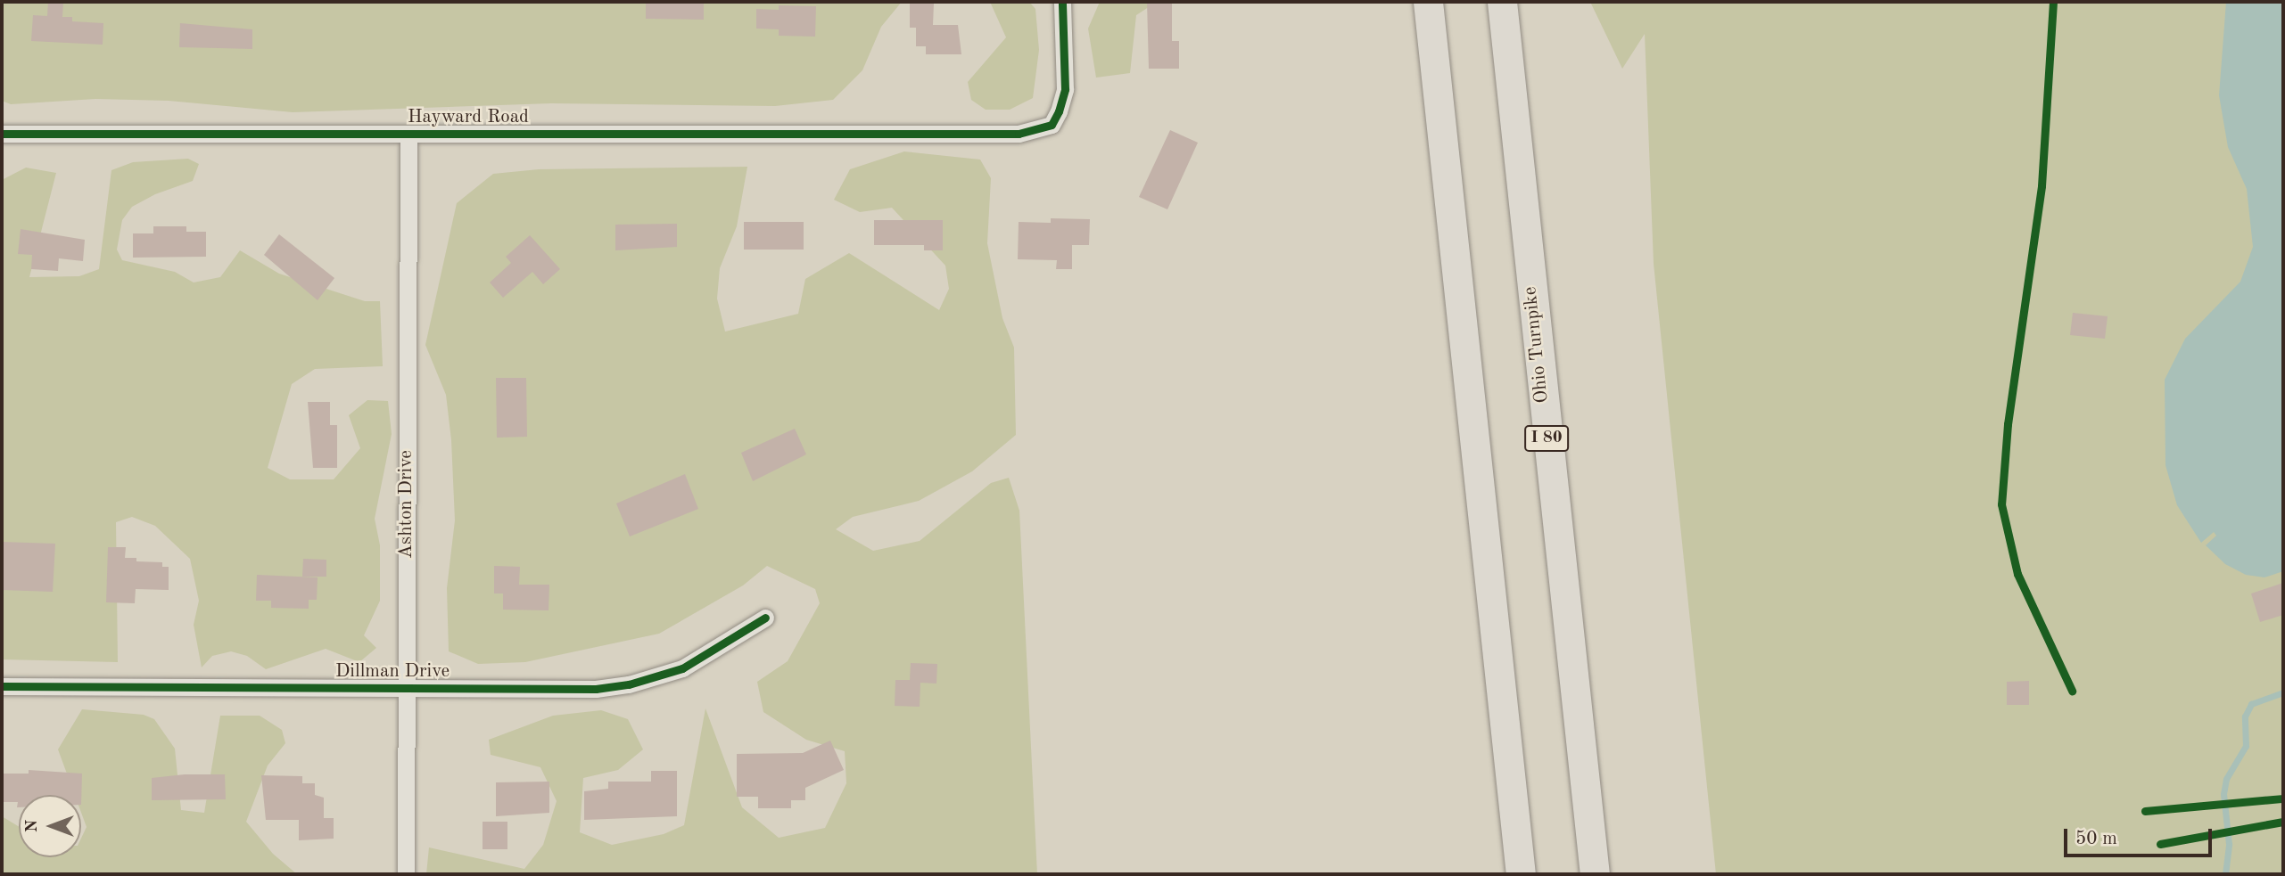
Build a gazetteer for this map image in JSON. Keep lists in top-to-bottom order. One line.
{"streets":{"highway":["Ohio Turnpike","I 80"],"street":["Hayward Road","Ashton Drive","Dillman Drive"]},"crossings":[["Hayward Road","Ashton Drive"],["Ashton Drive","Dillman Drive"]],"scale_bar":"50 m","north":"left"}
